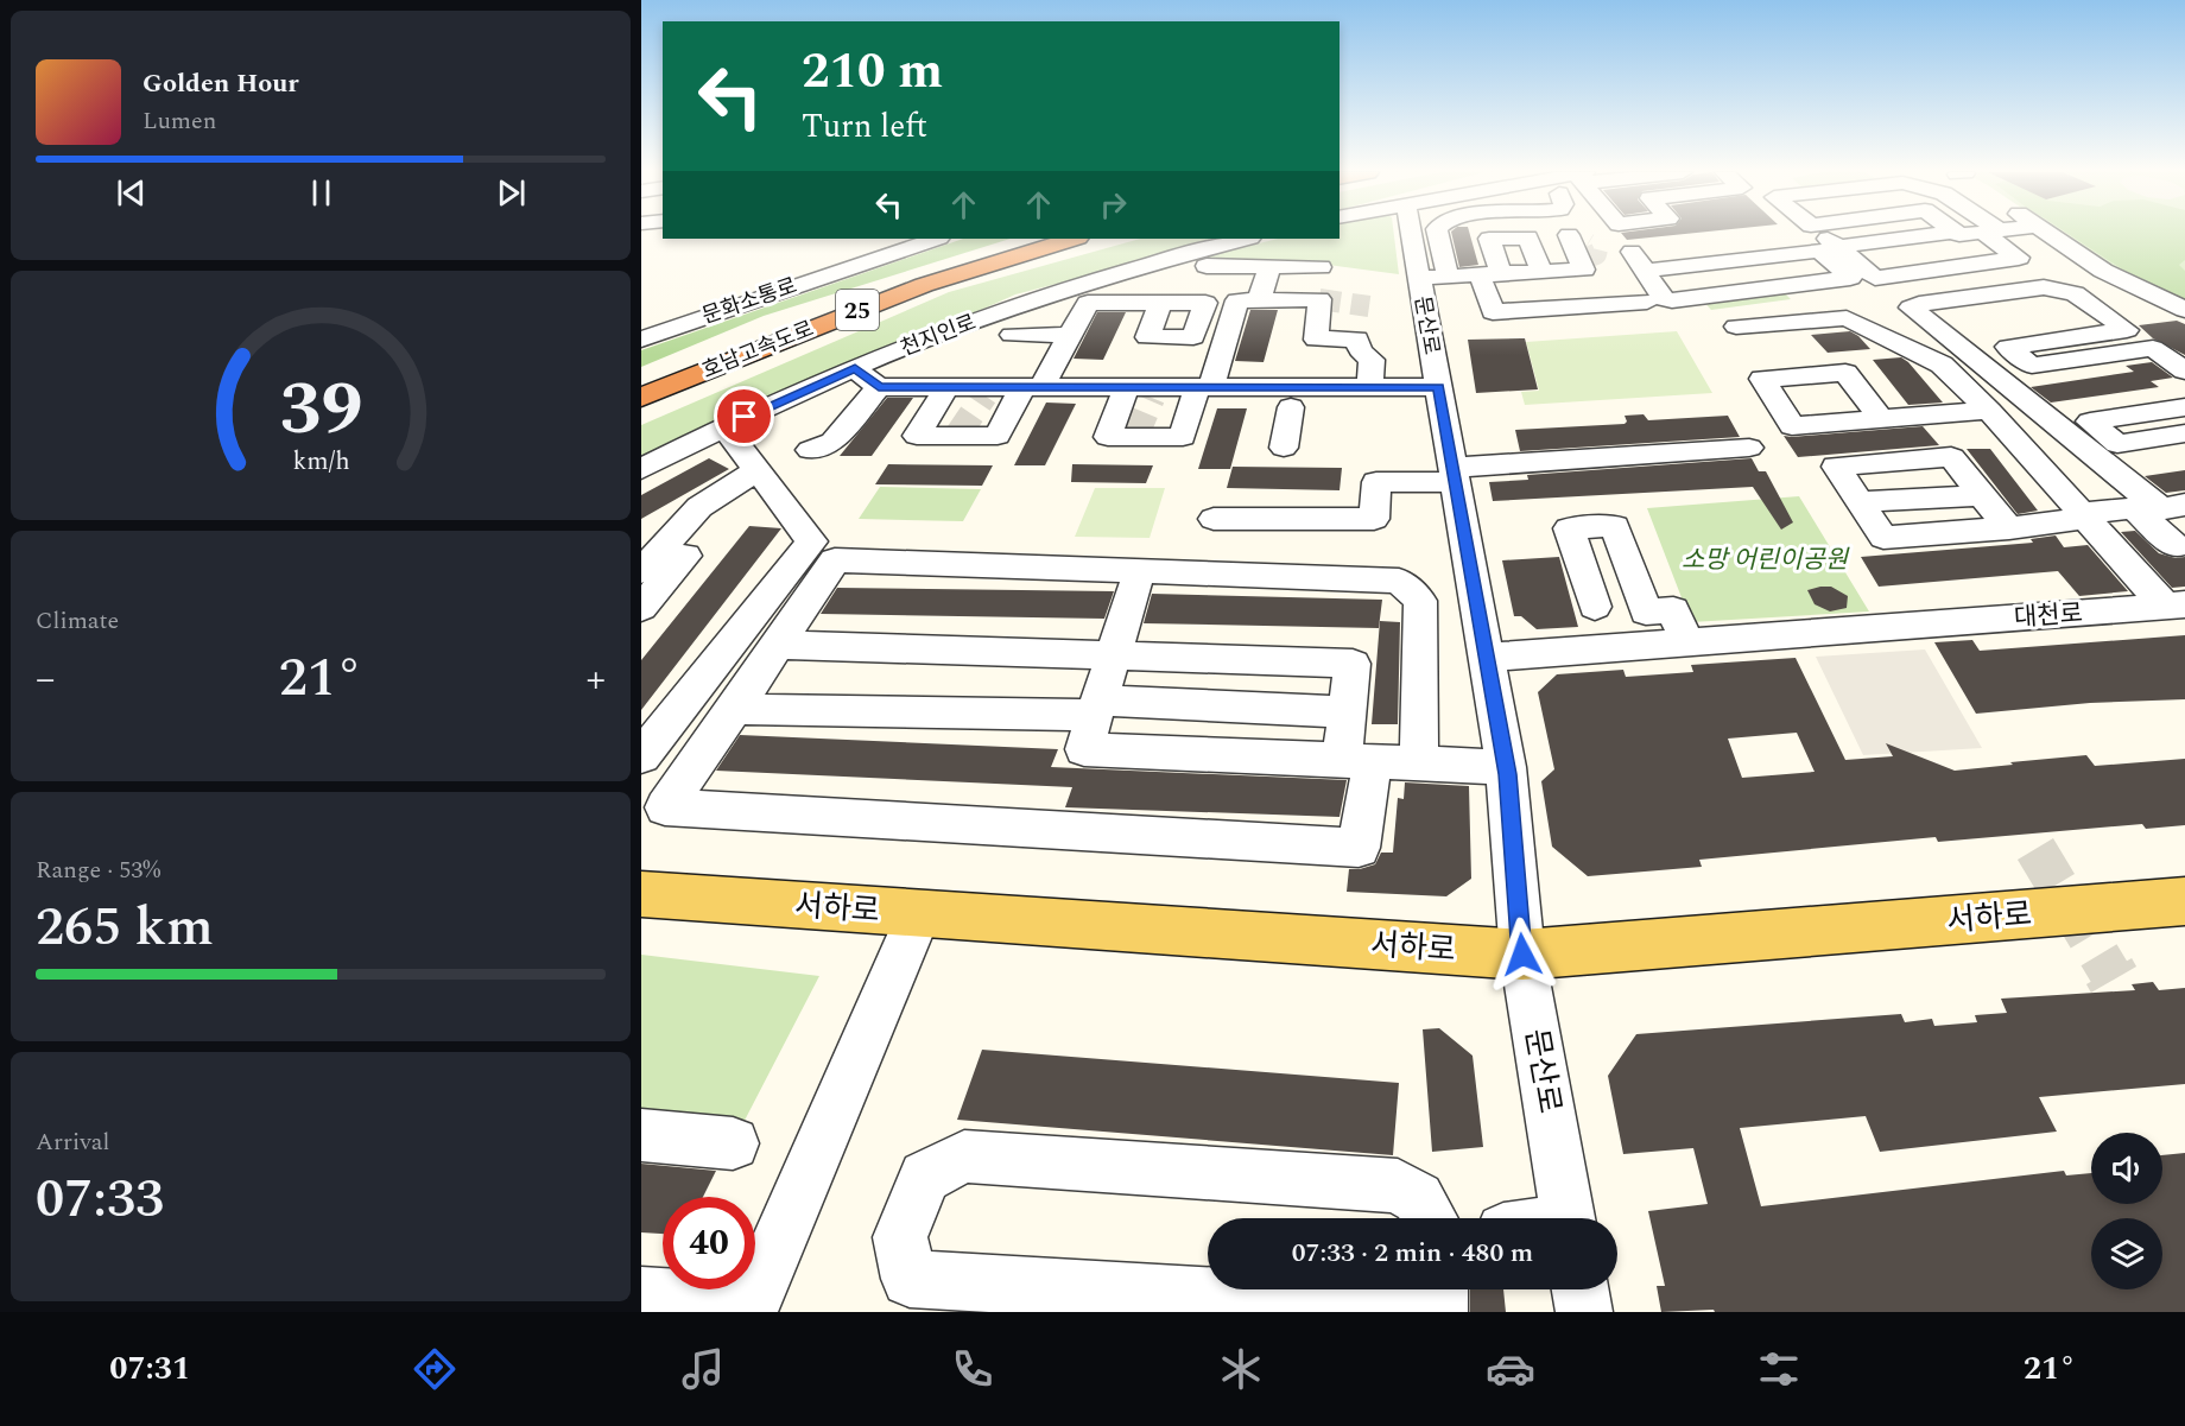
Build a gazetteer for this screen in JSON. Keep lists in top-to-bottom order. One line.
{"streets":{"highway":["25","호남고속도로"],"main road":["서하로"],"street":["문화소통로","문산로","천지인로","대천로"]},"crossings":[["문산로","서하로"]],"parks":["소망 어린이공원"],"page":{"turn":["210 m","Turn left"],"song":["Golden Hour","Lumen"],"tile":["Climate",["Range · 53%","265 km"],["Arrival","07:33"]],"heat":["−","21°","+"],"limit":"40","trip":"07:33 · 2 min · 480 m","tabs":["07:31","21°"],"gauge":["39","km/h"]}}
